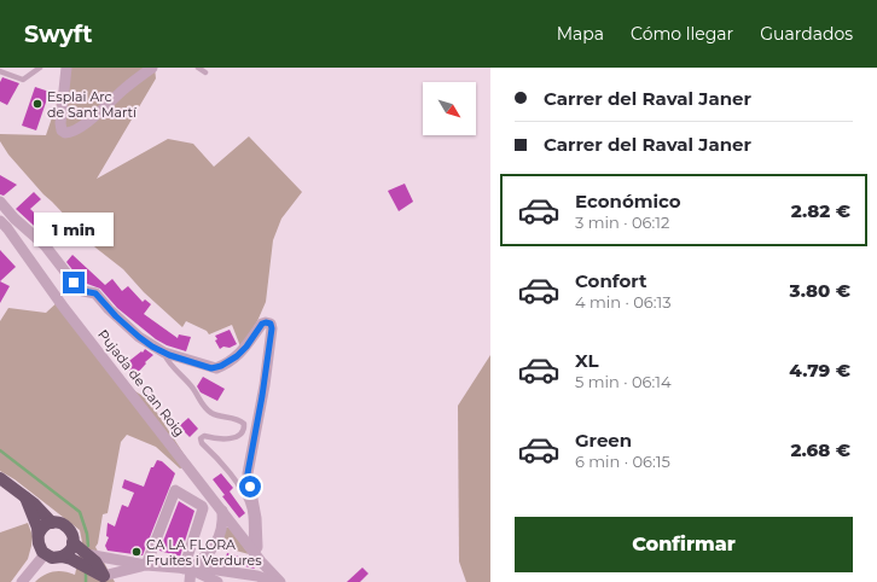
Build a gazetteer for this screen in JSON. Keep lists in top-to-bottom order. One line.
{"streets":{"street":["Pujada de Can Roig"]},"places":["Esplai Arc de Sant Martí","CA LA FLORA Fruites i Verdures"],"north":"bottom right","page":{"header":"Swyft","nav":["Mapa","Cómo llegar","Guardados"],"banner":["Carrer del Raval Janer","Carrer del Raval Janer"],"list":[{"name":"Económico","note":"3 min · 06:12","value":"2.82 €"},{"name":"Confort","note":"4 min · 06:13","value":"3.80 €"},{"name":"XL","note":"5 min · 06:14","value":"4.79 €"},{"name":"Green","note":"6 min · 06:15","value":"2.68 €"}],"bubble":"1 min","buttons":"Confirmar"}}
